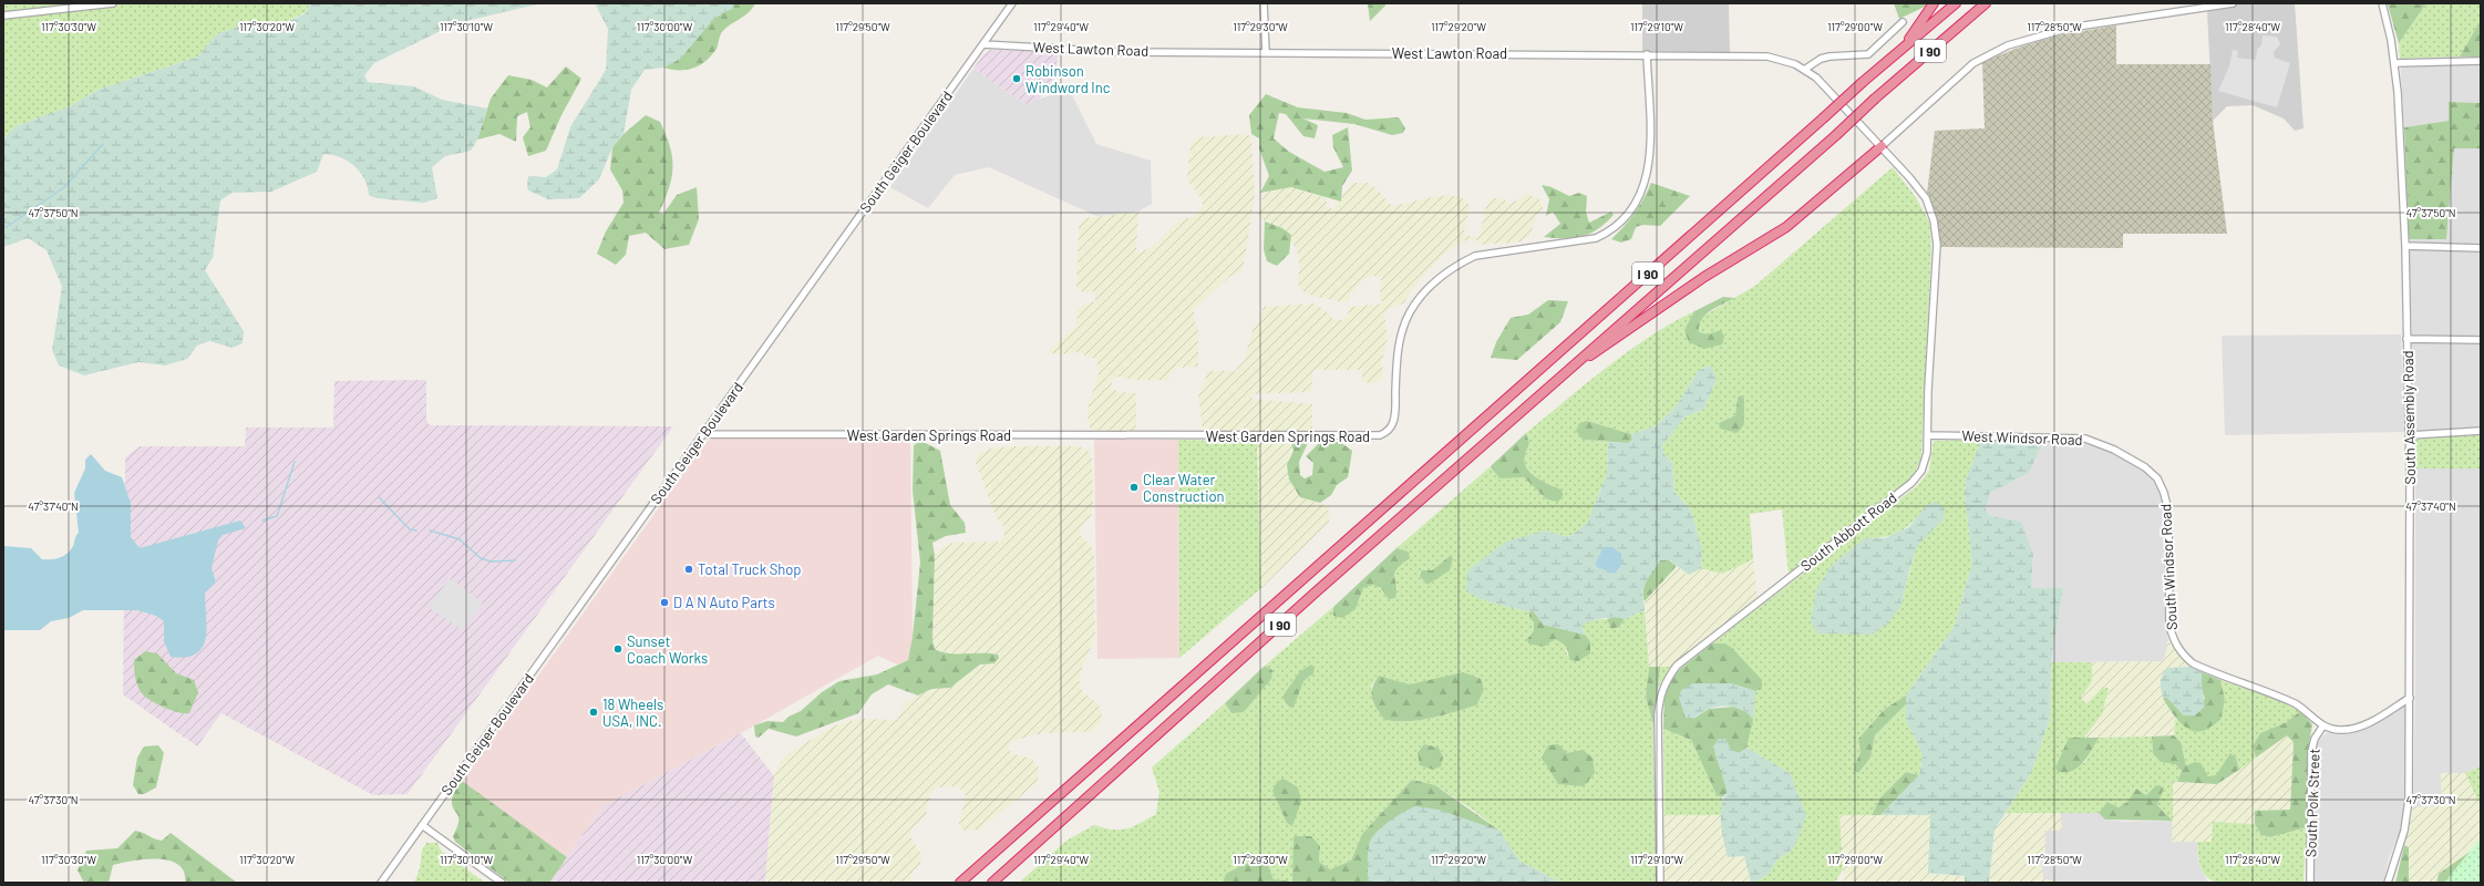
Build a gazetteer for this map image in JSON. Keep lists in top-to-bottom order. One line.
{"streets":{"highway":["I 90"],"street":["West Lawton Road","South Geiger Boulevard","South Assembly Road","West Garden Springs Road","West Windsor Road","South Abbott Road","South Windsor Road","South Polk Street"]},"crossings":[["West Lawton Road","South Geiger Boulevard"],["West Lawton Road","West Garden Springs Road"],["West Lawton Road","South Abbott Road"],["South Geiger Boulevard","West Garden Springs Road"],["West Windsor Road","South Abbott Road"],["West Windsor Road","South Windsor Road"],["South Windsor Road","South Polk Street"]],"places":["Robinson Windword Inc","Clear Water Construction","Total Truck Shop","D A N Auto Parts","Sunset Coach Works","18 Wheels USA, INC."],"coordinates":["117°30'30\"W","117°30'20\"W","117°30'10\"W","117°30'00\"W","117°29'50\"W","117°29'40\"W","117°29'30\"W","117°29'20\"W","117°29'10\"W","117°29'00\"W","117°28'50\"W","117°28'40\"W","47°37'50\"N","47°37'40\"N","47°37'30\"N"]}
